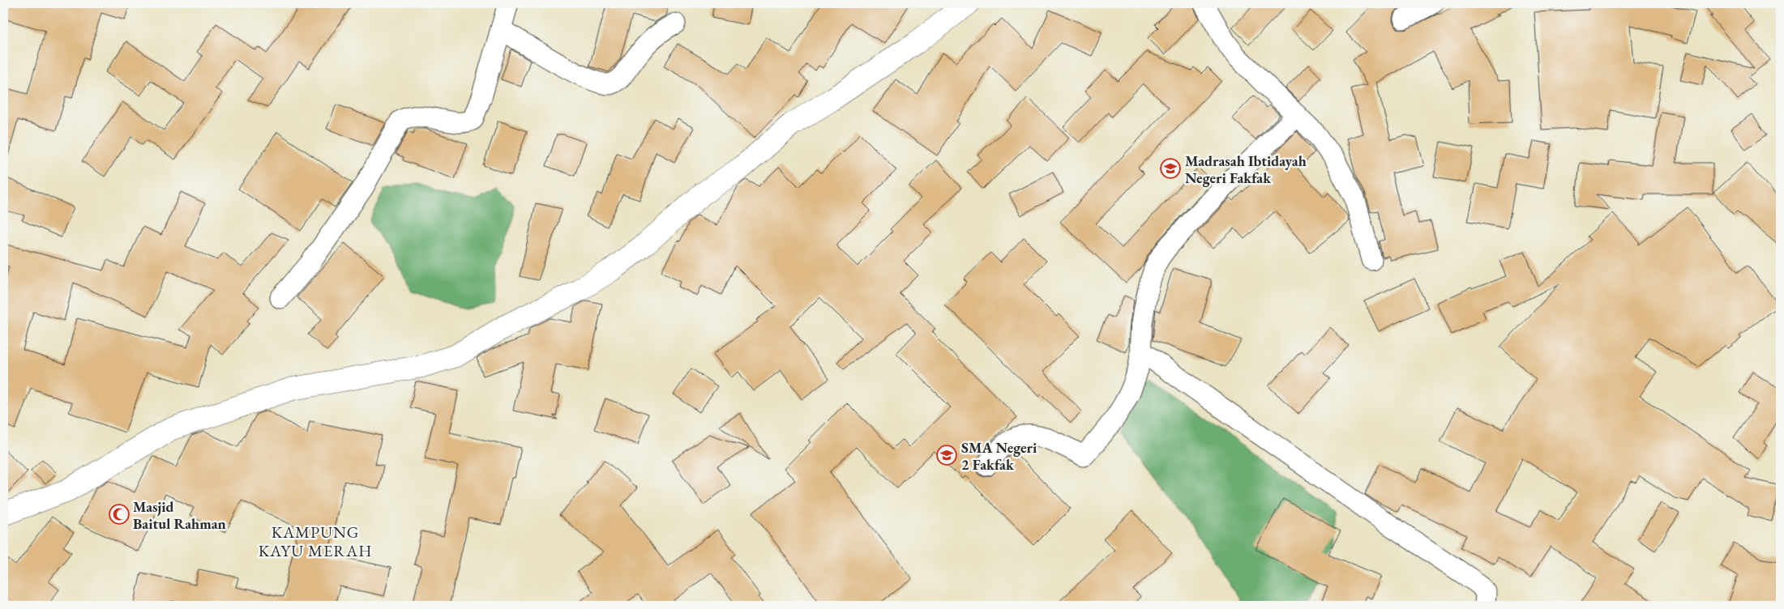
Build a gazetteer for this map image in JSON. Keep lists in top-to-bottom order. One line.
{"districts":["KAMPUNG KAYU MERAH"],"places":{"school or university":["Madrasah Ibtidayah Negeri Fakfak","SMA Negeri 2 Fakfak"],"mosque":["Masjid Baitul Rahman"]}}
